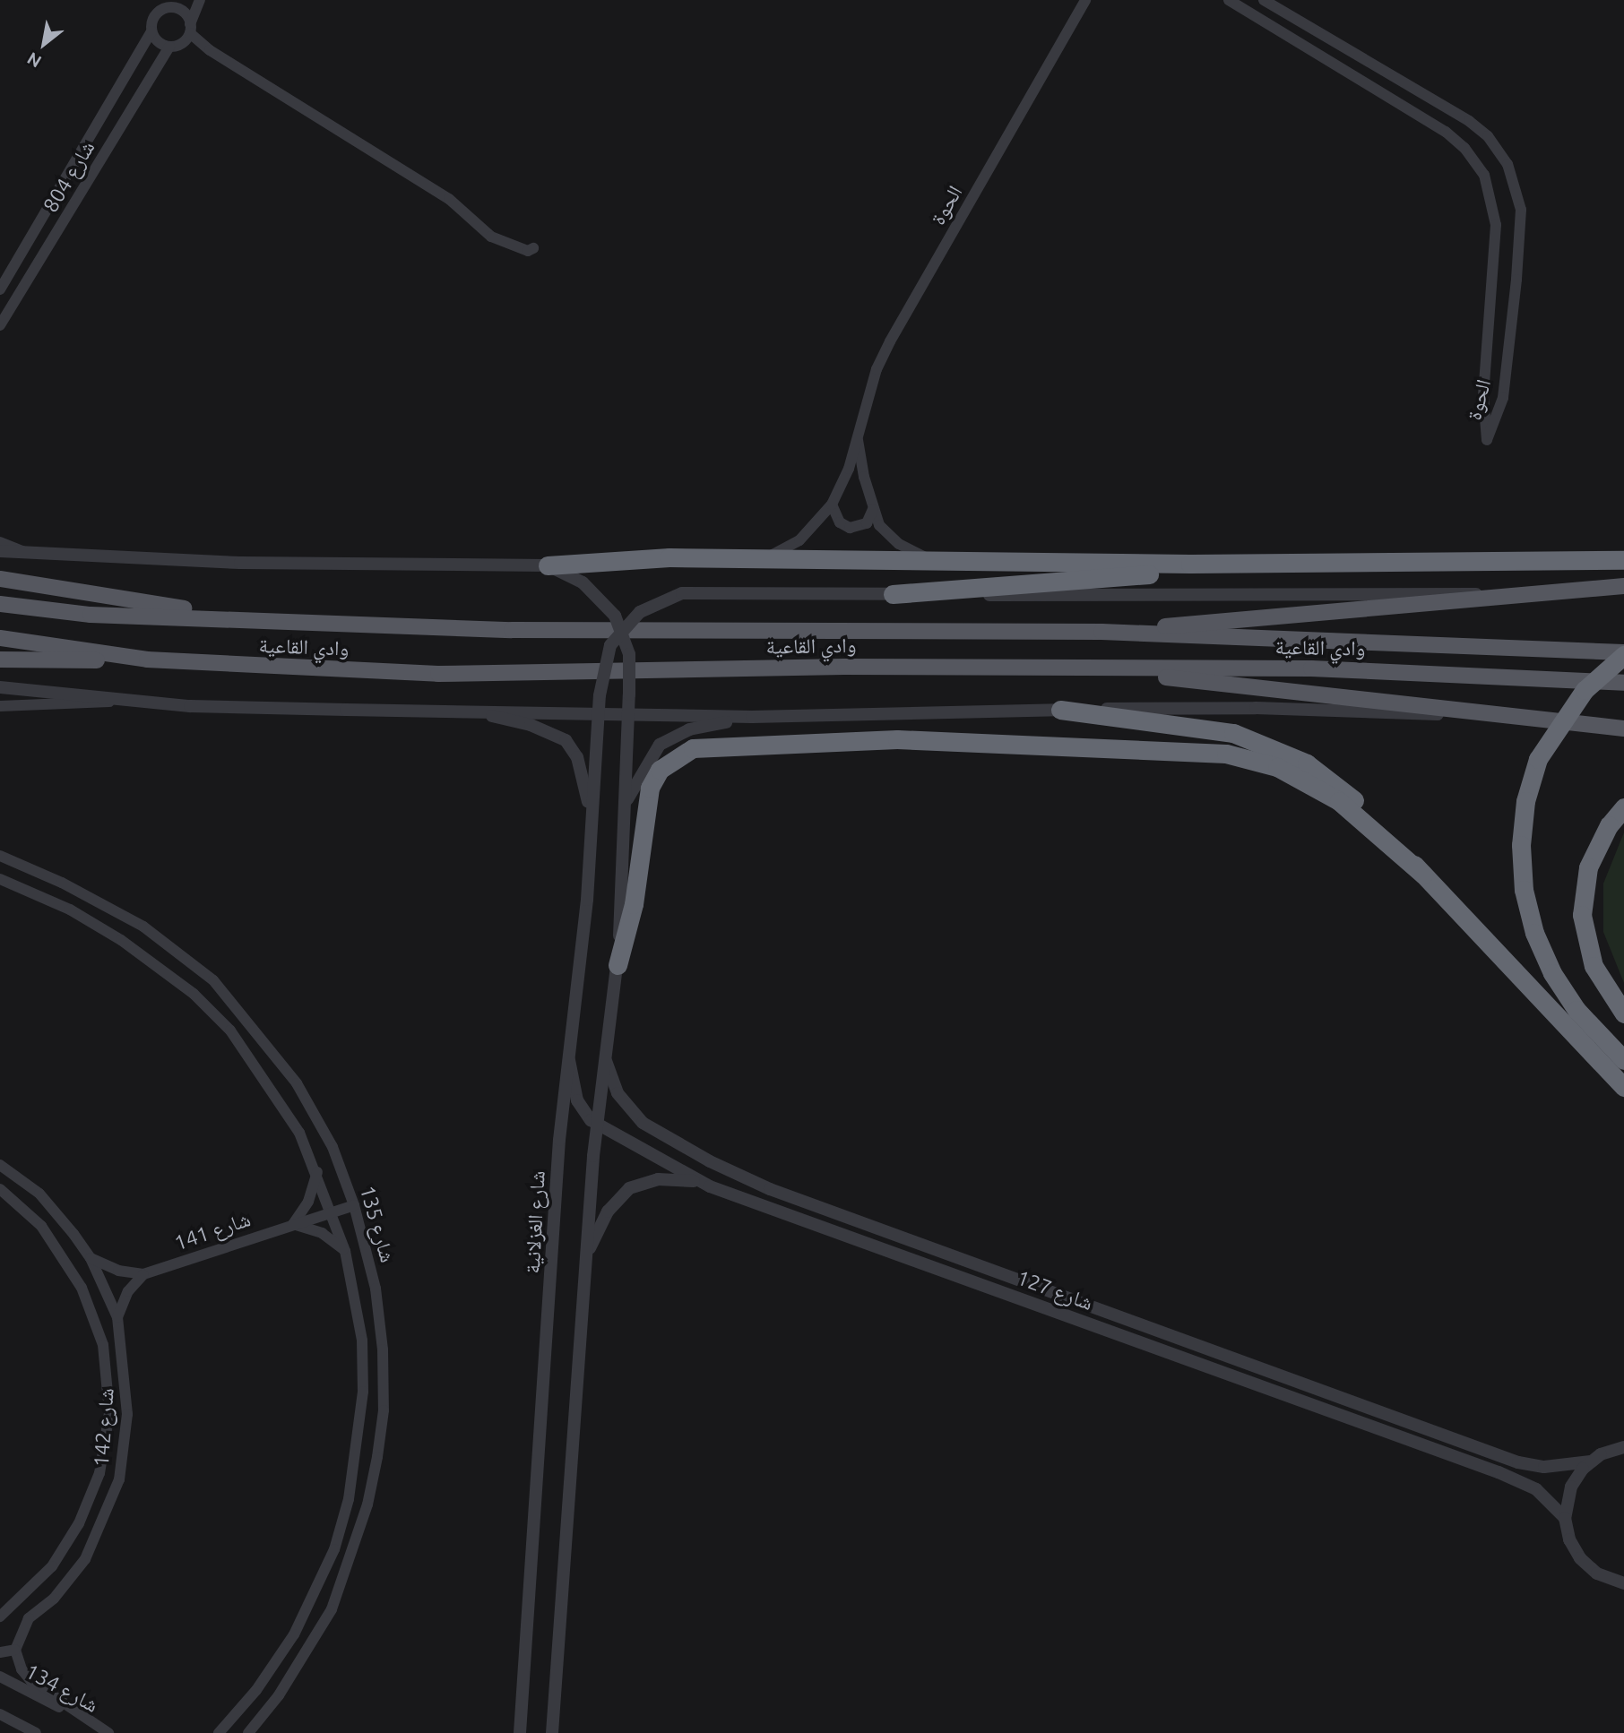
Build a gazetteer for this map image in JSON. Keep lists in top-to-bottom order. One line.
{"streets":{"main road":["وادي القاعية"],"street":["شارع 804","الحوة","شارع الغزلانية","شارع 135","شارع 141","شارع 127","شارع 142","شارع 134"]},"crossings":[["شارع الغزلانية","شارع 127"],["شارع 135","شارع 141"],["شارع 141","شارع 142"]],"north":"bottom left"}
